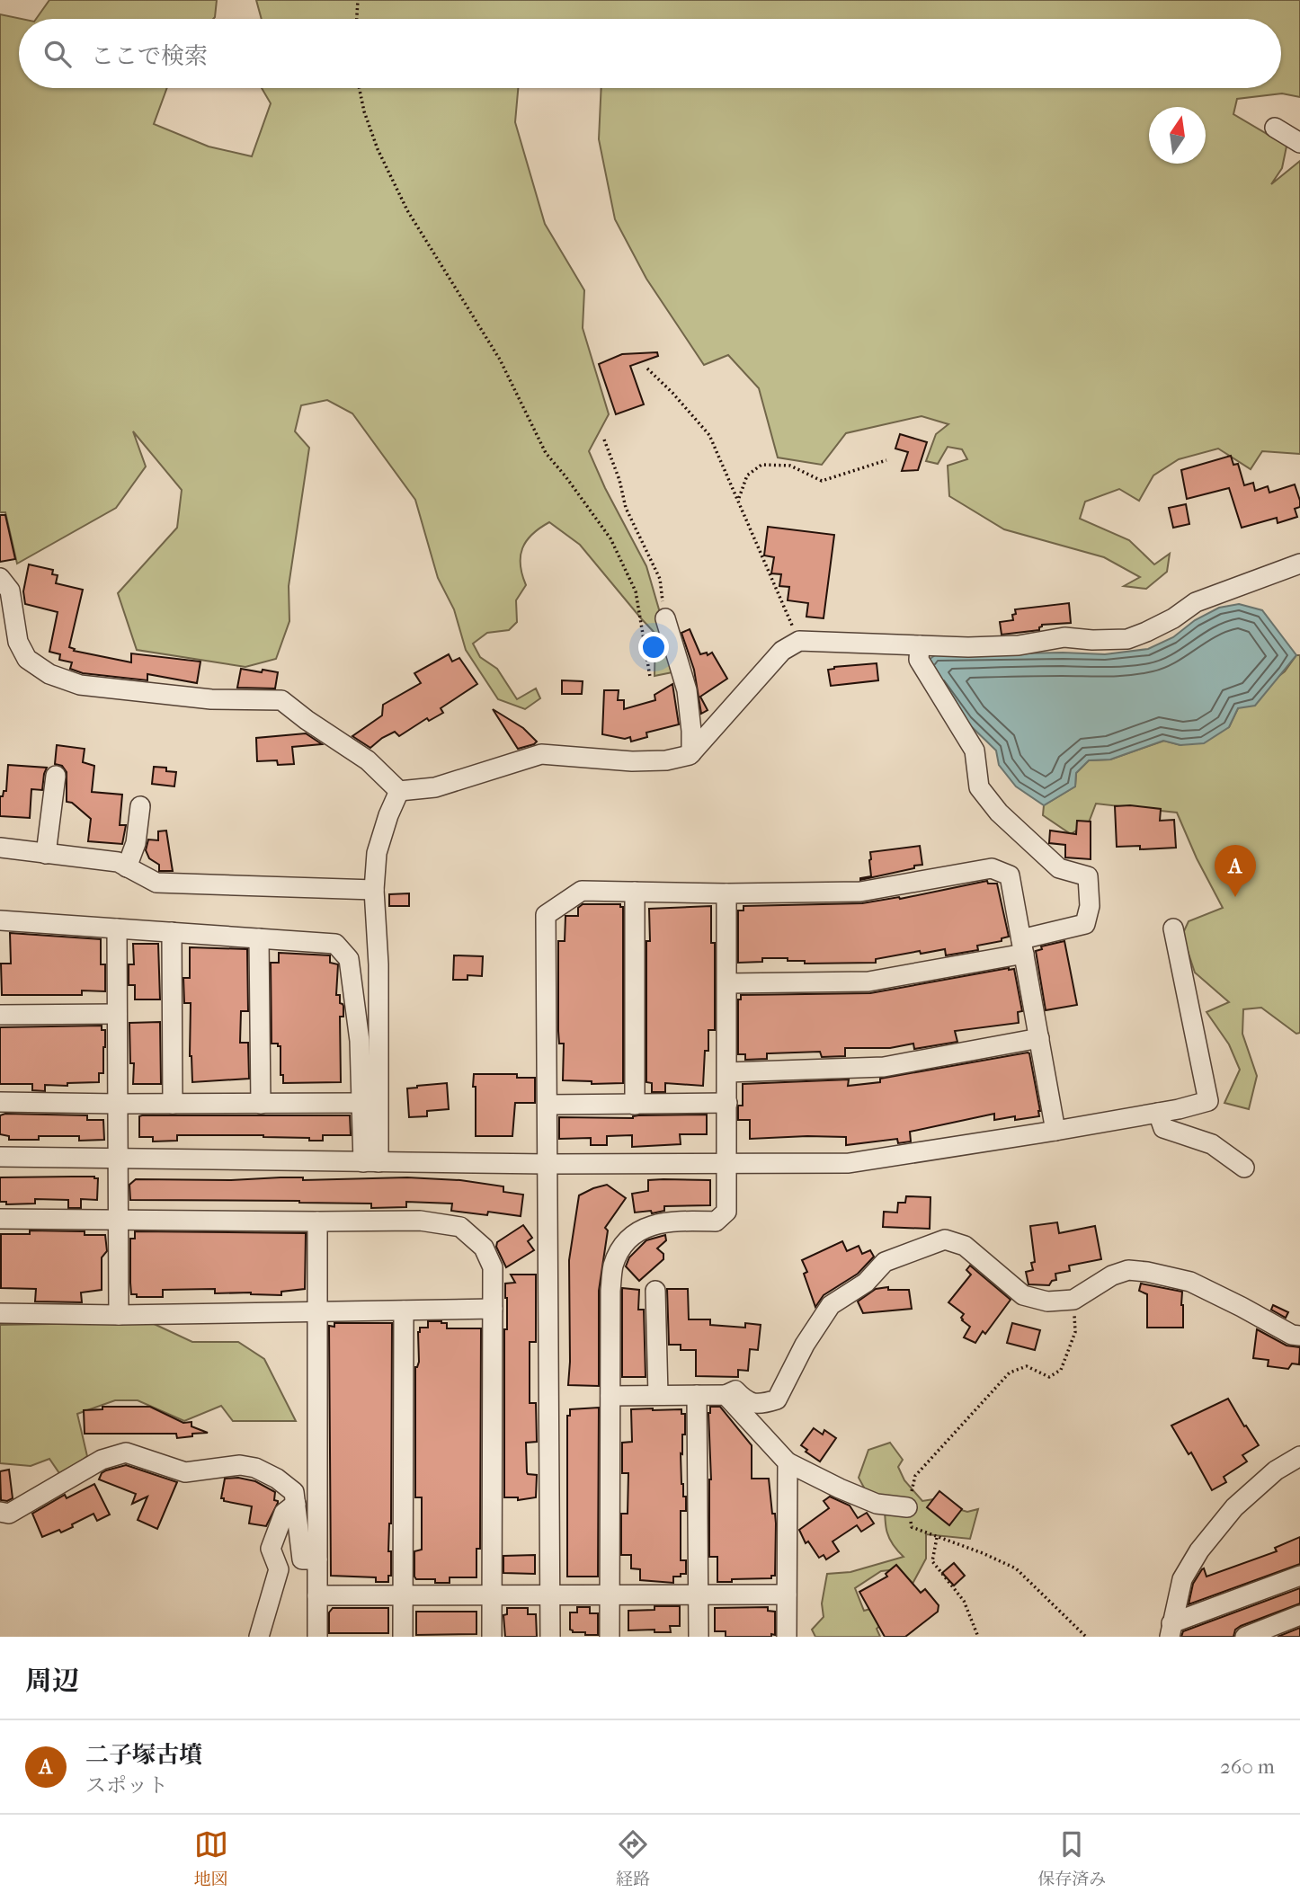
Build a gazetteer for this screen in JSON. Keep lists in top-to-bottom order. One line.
{"north":"top","page":{"search":"ここで検索","pins":"A","heading":"周辺","list":[{"mark":"A","name":"二子塚古墳","note":"スポット","value":"260 m"}],"nav":["地図","経路","保存済み"]}}
